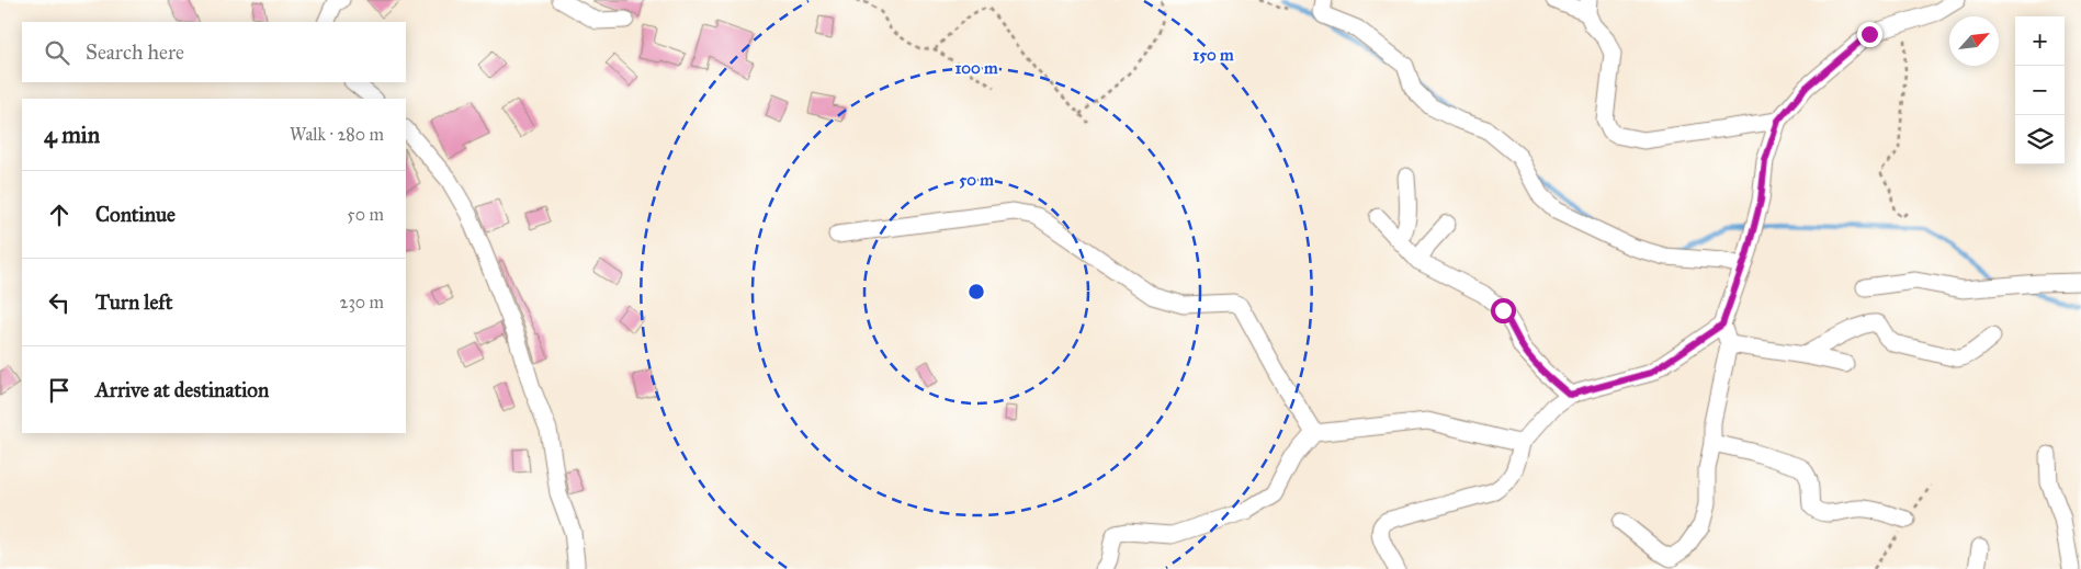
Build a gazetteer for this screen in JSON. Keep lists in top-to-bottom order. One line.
{"north":"top right","page":{"map_buttons":["+","−"],"search":"Search here","heading":["4 min","Walk · 280 m"],"list":[["Continue","50 m"],["Turn left","230 m"],"Arrive at destination"]},"rings":["150 m","100 m","50 m"]}
